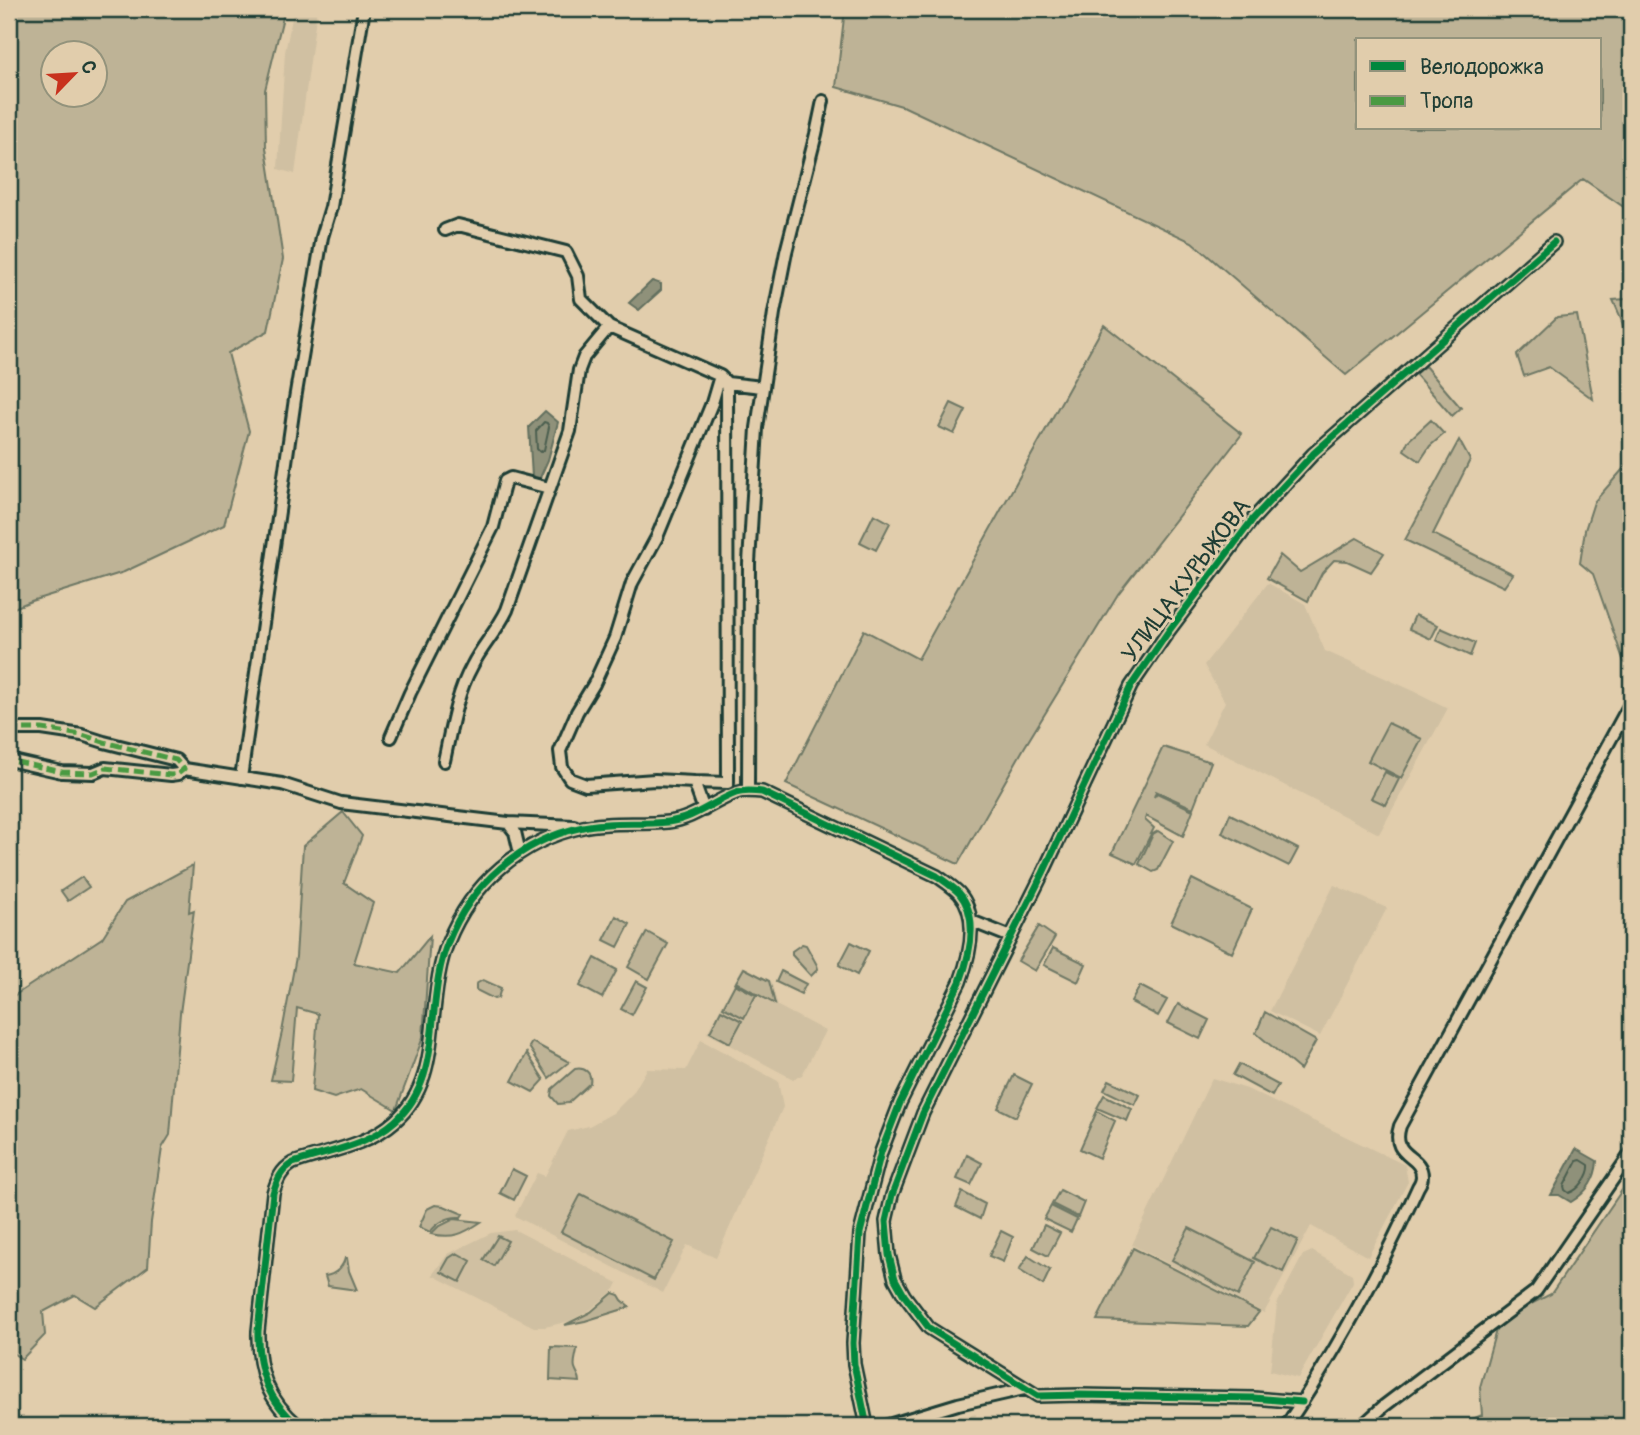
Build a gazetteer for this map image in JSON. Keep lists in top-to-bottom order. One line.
{"streets":{"street":["УЛИЦА КУРЫЖОВА"]},"legend":["Велодорожка","Тропа"],"north":"top right"}
